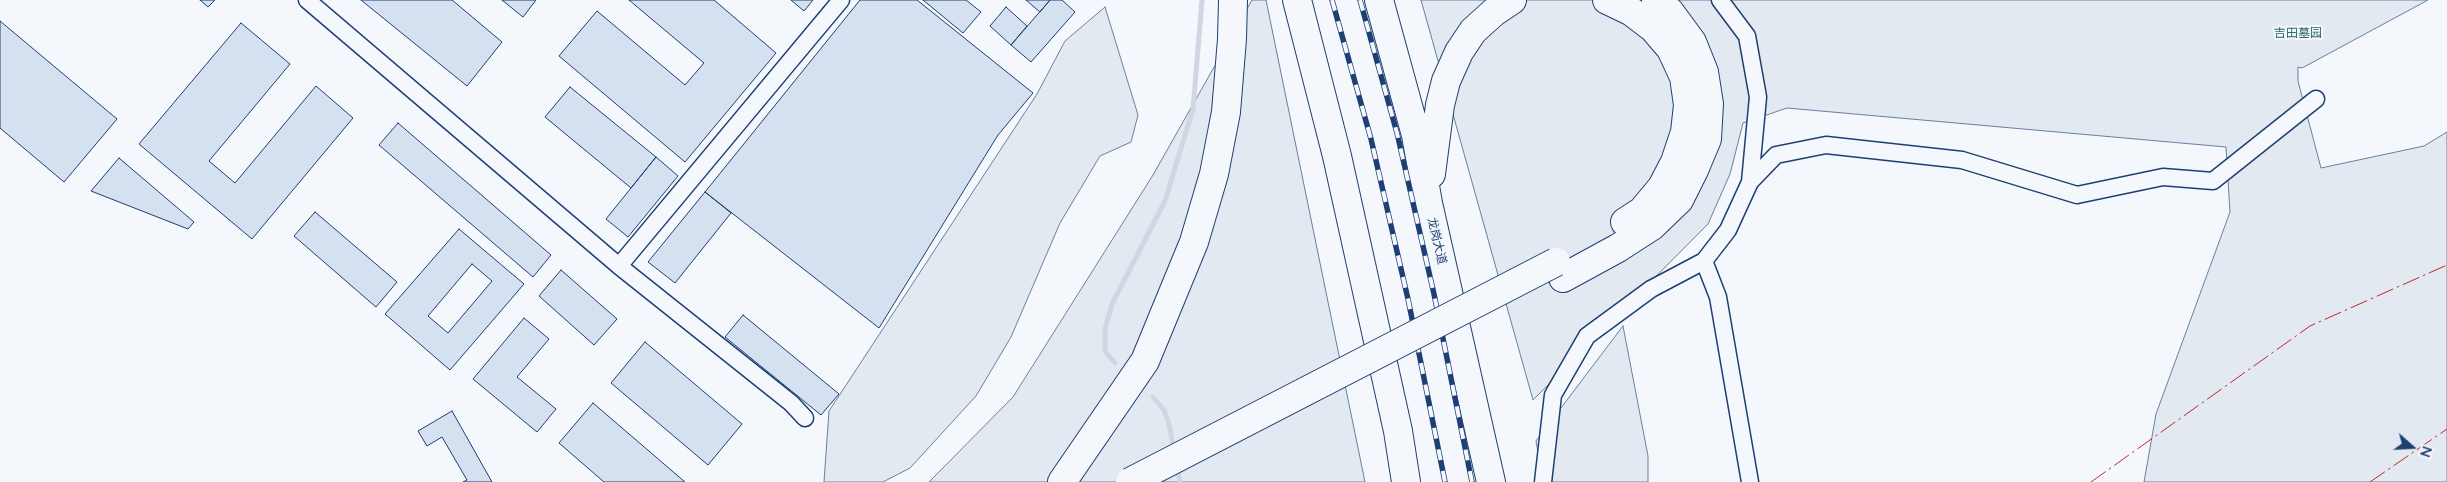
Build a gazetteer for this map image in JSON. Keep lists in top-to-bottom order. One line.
{"streets":{"highway":["龙岗大道"]},"parks":["吉田墓园"],"north":"right"}
